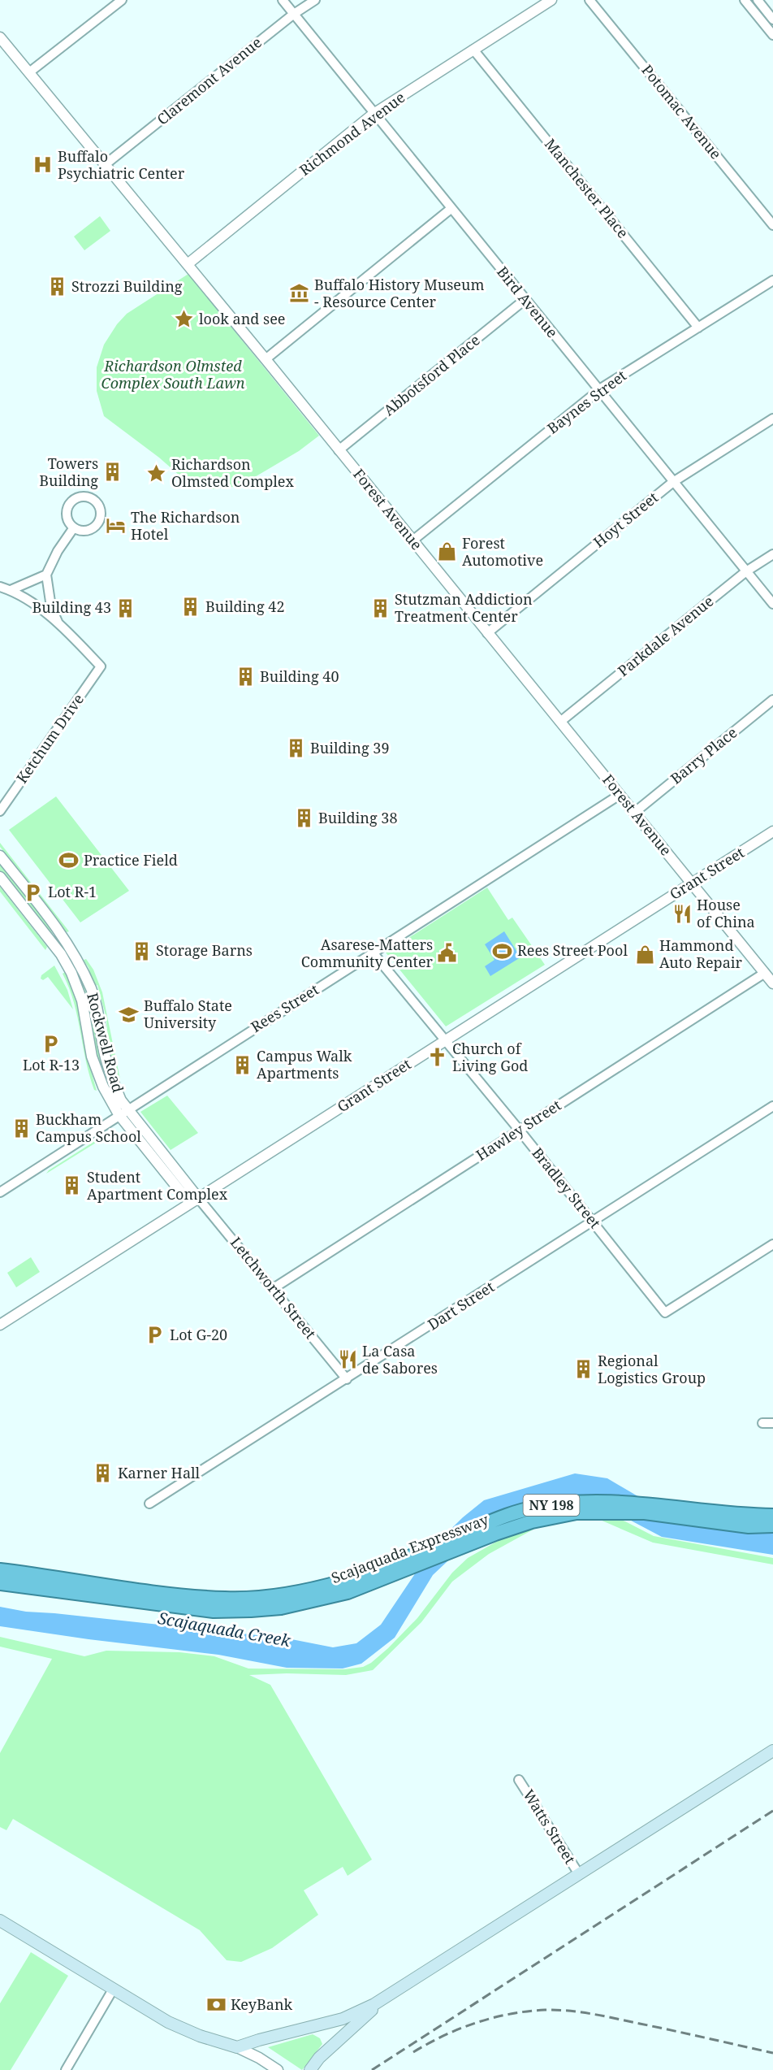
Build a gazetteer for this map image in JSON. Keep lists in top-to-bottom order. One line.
{"streets":{"highway":["NY 198","Scajaquada Expressway"],"street":["Claremont Avenue","Potomac Avenue","Richmond Avenue","Manchester Place","Bird Avenue","Abbotsford Place","Baynes Street","Forest Avenue","Hoyt Street","Parkdale Avenue","Ketchum Drive","Barry Place","Grant Street","Rees Street","Rockwell Road","Hawley Street","Bradley Street","Letchworth Street","Dart Street","Watts Street"]},"crossings":[["Claremont Avenue","Bird Avenue"],["Claremont Avenue","Forest Avenue"],["Richmond Avenue","Manchester Place"],["Richmond Avenue","Bird Avenue"],["Richmond Avenue","Forest Avenue"],["Manchester Place","Baynes Street"],["Bird Avenue","Abbotsford Place"],["Bird Avenue","Baynes Street"],["Bird Avenue","Hoyt Street"],["Bird Avenue","Parkdale Avenue"],["Abbotsford Place","Forest Avenue"],["Baynes Street","Forest Avenue"],["Forest Avenue","Hoyt Street"],["Forest Avenue","Parkdale Avenue"],["Forest Avenue","Barry Place"],["Forest Avenue","Grant Street"],["Forest Avenue","Rees Street"],["Forest Avenue","Hawley Street"],["Grant Street","Bradley Street"],["Grant Street","Letchworth Street"],["Rees Street","Rockwell Road"],["Rees Street","Bradley Street"],["Rees Street","Letchworth Street"],["Rockwell Road","Letchworth Street"],["Hawley Street","Bradley Street"],["Hawley Street","Letchworth Street"],["Bradley Street","Dart Street"],["Letchworth Street","Dart Street"]],"water":["Scajaquada Creek"],"parks":["Richardson Olmsted Complex South Lawn"],"places":{"hospital":["Buffalo Psychiatric Center"],"building":["Strozzi Building","Towers Building","Building 42","Building 43","Stutzman Addiction Treatment Center","Building 40","Building 39","Building 38","Storage Barns","Campus Walk Apartments","Buckham Campus School","Student Apartment Complex","Regional Logistics Group","Karner Hall"],"museum":["Buffalo History Museum - Resource Center"],"place":["look and see","Richardson Olmsted Complex"],"hotel":["The Richardson Hotel"],"shop":["Forest Automotive","Hammond Auto Repair"],"sports":["Practice Field","Rees Street Pool"],"parking":["Lot R-1","Lot R-13","Lot G-20"],"restaurant":["House of China","La Casa de Sabores"],"public building":["Asarese-Matters Community Center"],"school or university":["Buffalo State University"],"church":["Church of Living God"],"bank":["KeyBank"]}}
